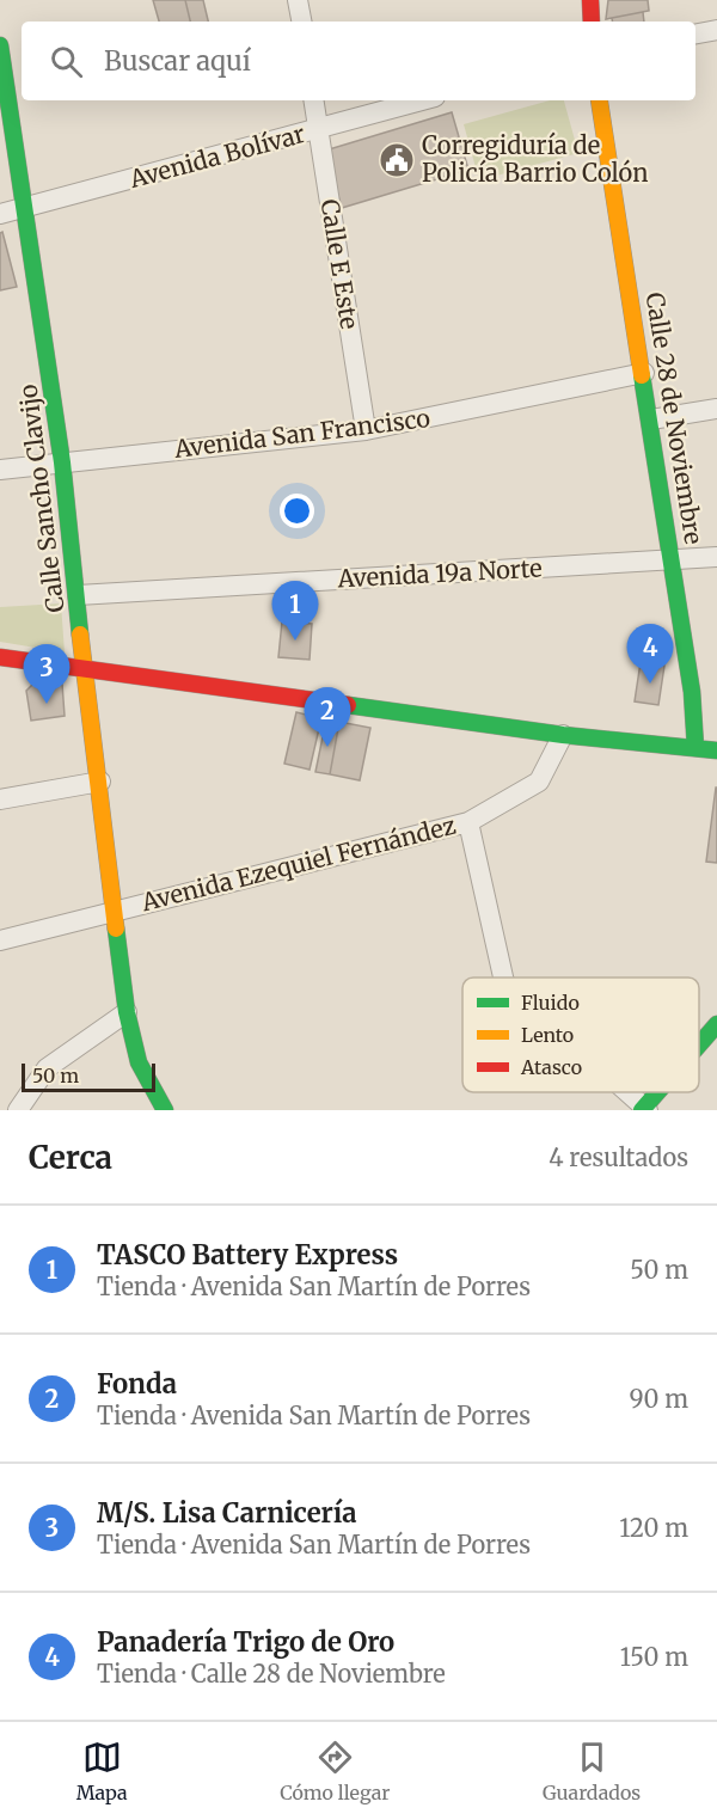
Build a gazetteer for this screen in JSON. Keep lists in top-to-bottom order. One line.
{"streets":{"street":["Avenida Bolívar","Calle E Este","Calle 28 de Noviembre","Avenida San Francisco","Calle Sancho Clavijo","Avenida 19a Norte","Avenida Ezequiel Fernández"]},"crossings":[["Avenida Bolívar","Calle E Este"],["Avenida Bolívar","Calle Sancho Clavijo"],["Calle E Este","Avenida San Francisco"],["Calle 28 de Noviembre","Avenida San Francisco"],["Calle 28 de Noviembre","Avenida 19a Norte"],["Avenida San Francisco","Calle Sancho Clavijo"],["Calle Sancho Clavijo","Avenida 19a Norte"],["Calle Sancho Clavijo","Avenida Ezequiel Fernández"]],"places":{"public building":["Corregiduría de Policía Barrio Colón"]},"legend":["Fluido","Lento","Atasco"],"scale_bar":"50 m","page":{"search":"Buscar aquí","pins":["1","4","3","2"],"scale":"50 m","heading":["Cerca","4 resultados"],"list":[{"mark":"1","name":"TASCO Battery Express","note":"Tienda · Avenida San Martín de Porres","value":"50 m"},{"mark":"2","name":"Fonda","note":"Tienda · Avenida San Martín de Porres","value":"90 m"},{"mark":"3","name":"M/S. Lisa Carnicería","note":"Tienda · Avenida San Martín de Porres","value":"120 m"},{"mark":"4","name":"Panadería Trigo de Oro","note":"Tienda · Calle 28 de Noviembre","value":"150 m"}],"nav":["Mapa","Cómo llegar","Guardados"]}}
